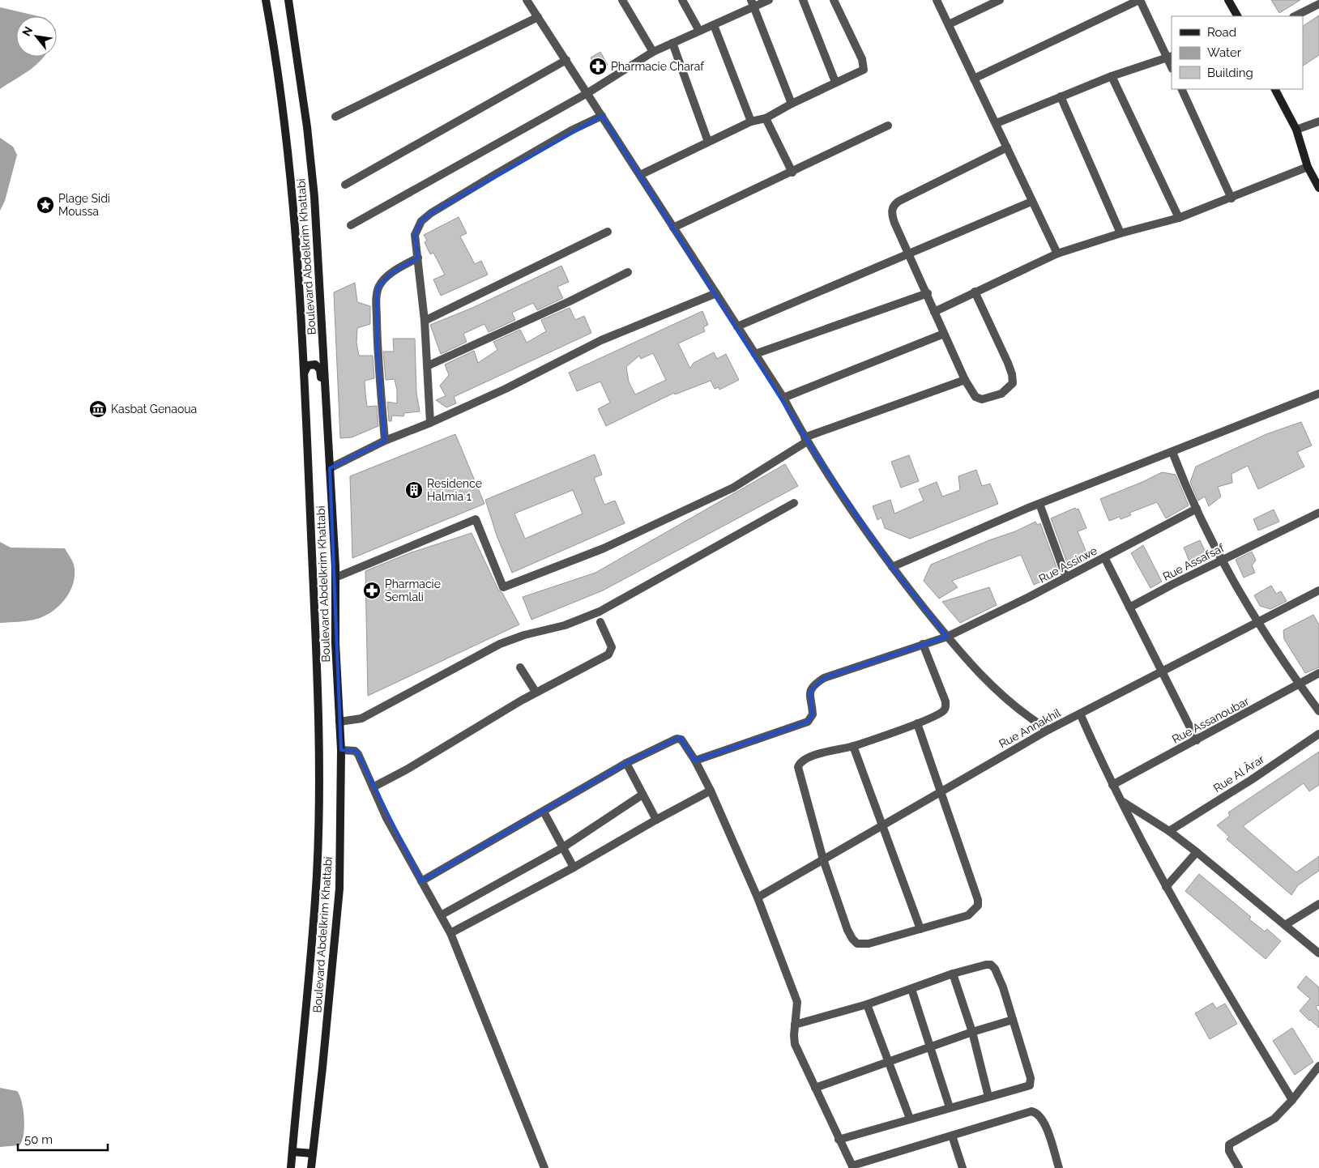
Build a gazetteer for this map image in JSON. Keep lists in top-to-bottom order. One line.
{"streets":{"street":["Boulevard Abdelkrim Khattabi","Rue Assafsaf","Rue Assirwe","Rue Assanoubar","Rue Annakhil","Rue Al Ârar"]},"places":{"pharmacy":["Pharmacie Charaf","Pharmacie Semlali"],"place":["Plage Sidi Moussa"],"museum":["Kasbat Genaoua"],"building":["Residence Halmia 1"]},"legend":["Road","Water","Building"],"scale_bar":"50 m","north":"top left"}
